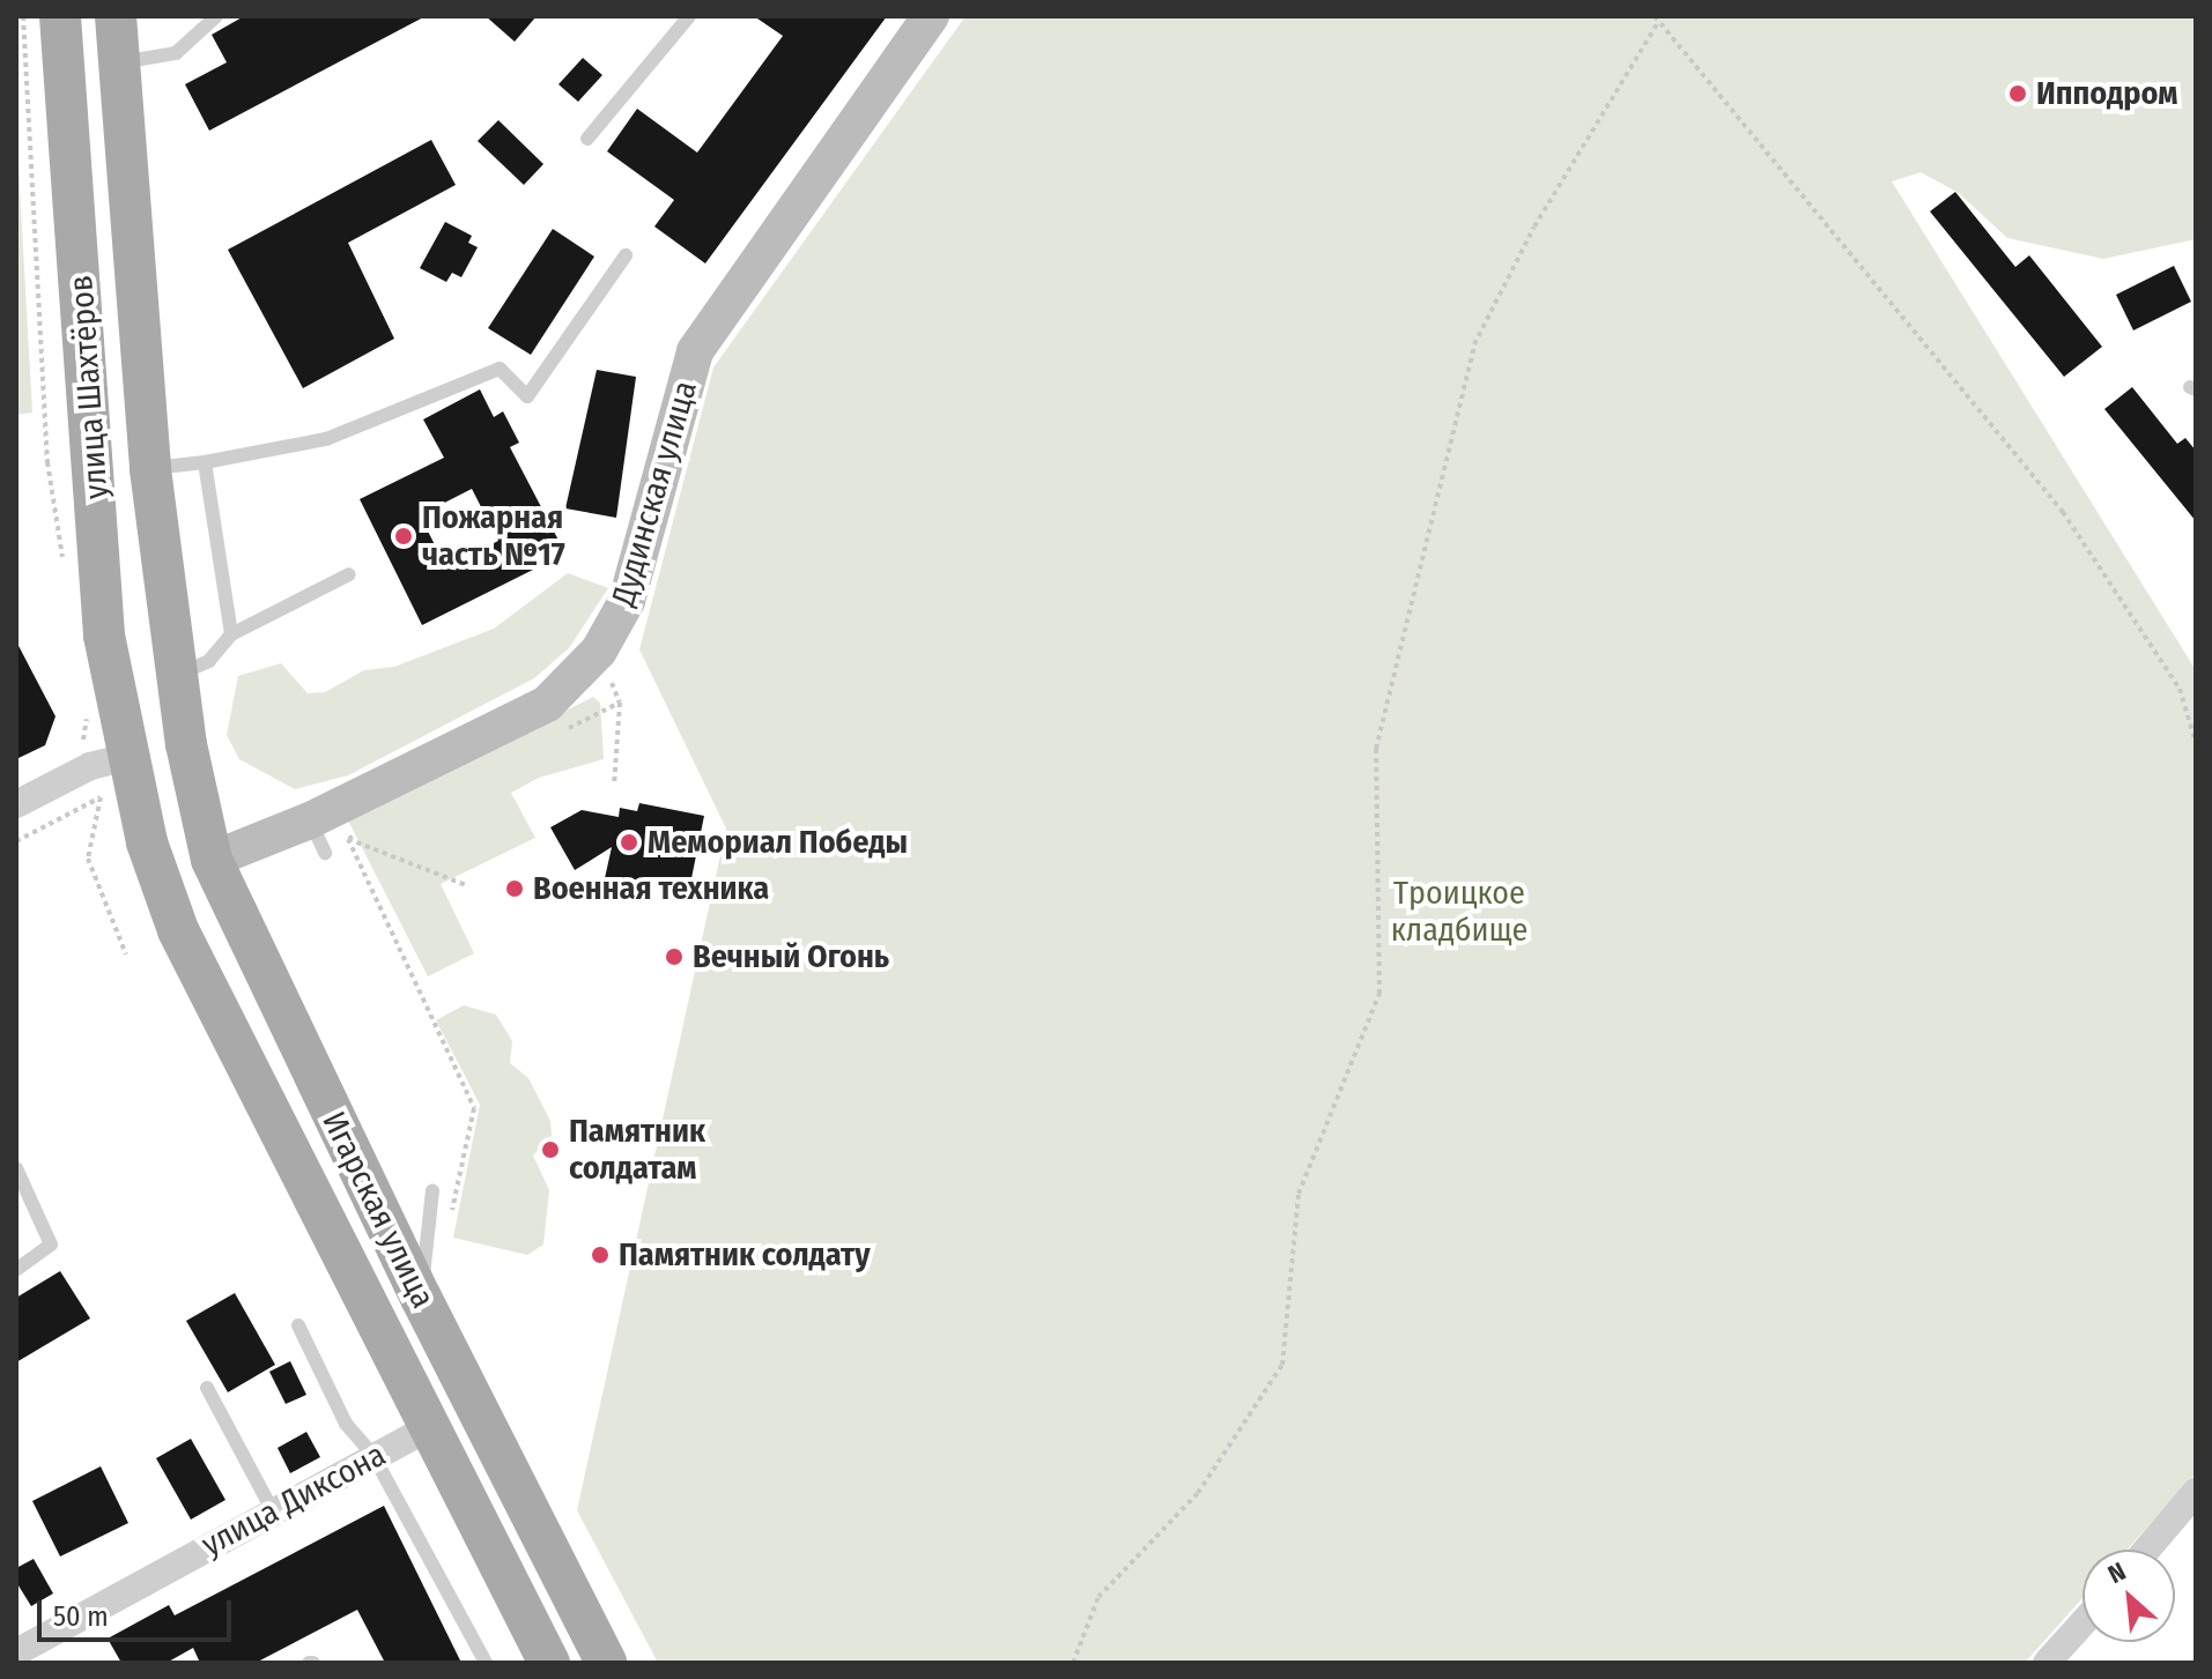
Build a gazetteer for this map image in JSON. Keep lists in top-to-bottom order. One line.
{"streets":{"main road":["улица Шахтёров","Игарская улица"],"street":["Дудинская улица","улица Диксона"]},"crossings":[["улица Шахтёров","Игарская улица"],["Дудинская улица","Игарская улица"],["Игарская улица","улица Диксона"]],"parks":["Троицкое кладбище"],"places":["Ипподром","Пожарная часть №17","Мемориал Победы","Военная техника","Вечный Огонь","Памятник солдатам","Памятник солдату"],"scale_bar":"50 m","north":"top left"}
